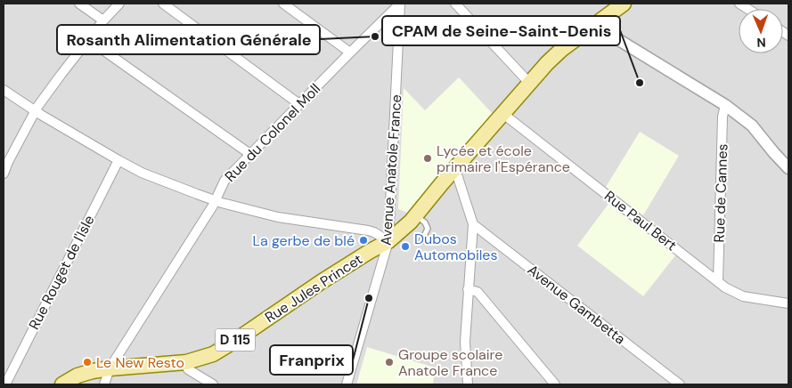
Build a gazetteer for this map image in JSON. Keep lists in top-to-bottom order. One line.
{"streets":{"main road":["Rue Jules Princet","D 115"],"street":["Rue du Colonel Moll","Avenue Anatole France","Rue de Cannes","Rue Paul Bert","Rue Rouget de l'Isle","Avenue Gambetta"]},"crossings":[["Rue du Colonel Moll","Avenue Anatole France"],["Rue du Colonel Moll","Rue Jules Princet"],["Avenue Anatole France","Rue Jules Princet"],["Avenue Anatole France","D 115"],["Rue de Cannes","Rue Paul Bert"],["Rue Paul Bert","D 115"],["Rue Jules Princet","D 115"]],"places":["Rosanth Alimentation Générale","CPAM de Seine-Saint-Denis","Lycée et école primaire l'Espérance","La gerbe de blé","Dubos Automobiles","Franprix","Le New Resto","Groupe scolaire Anatole France"],"north":"bottom"}
